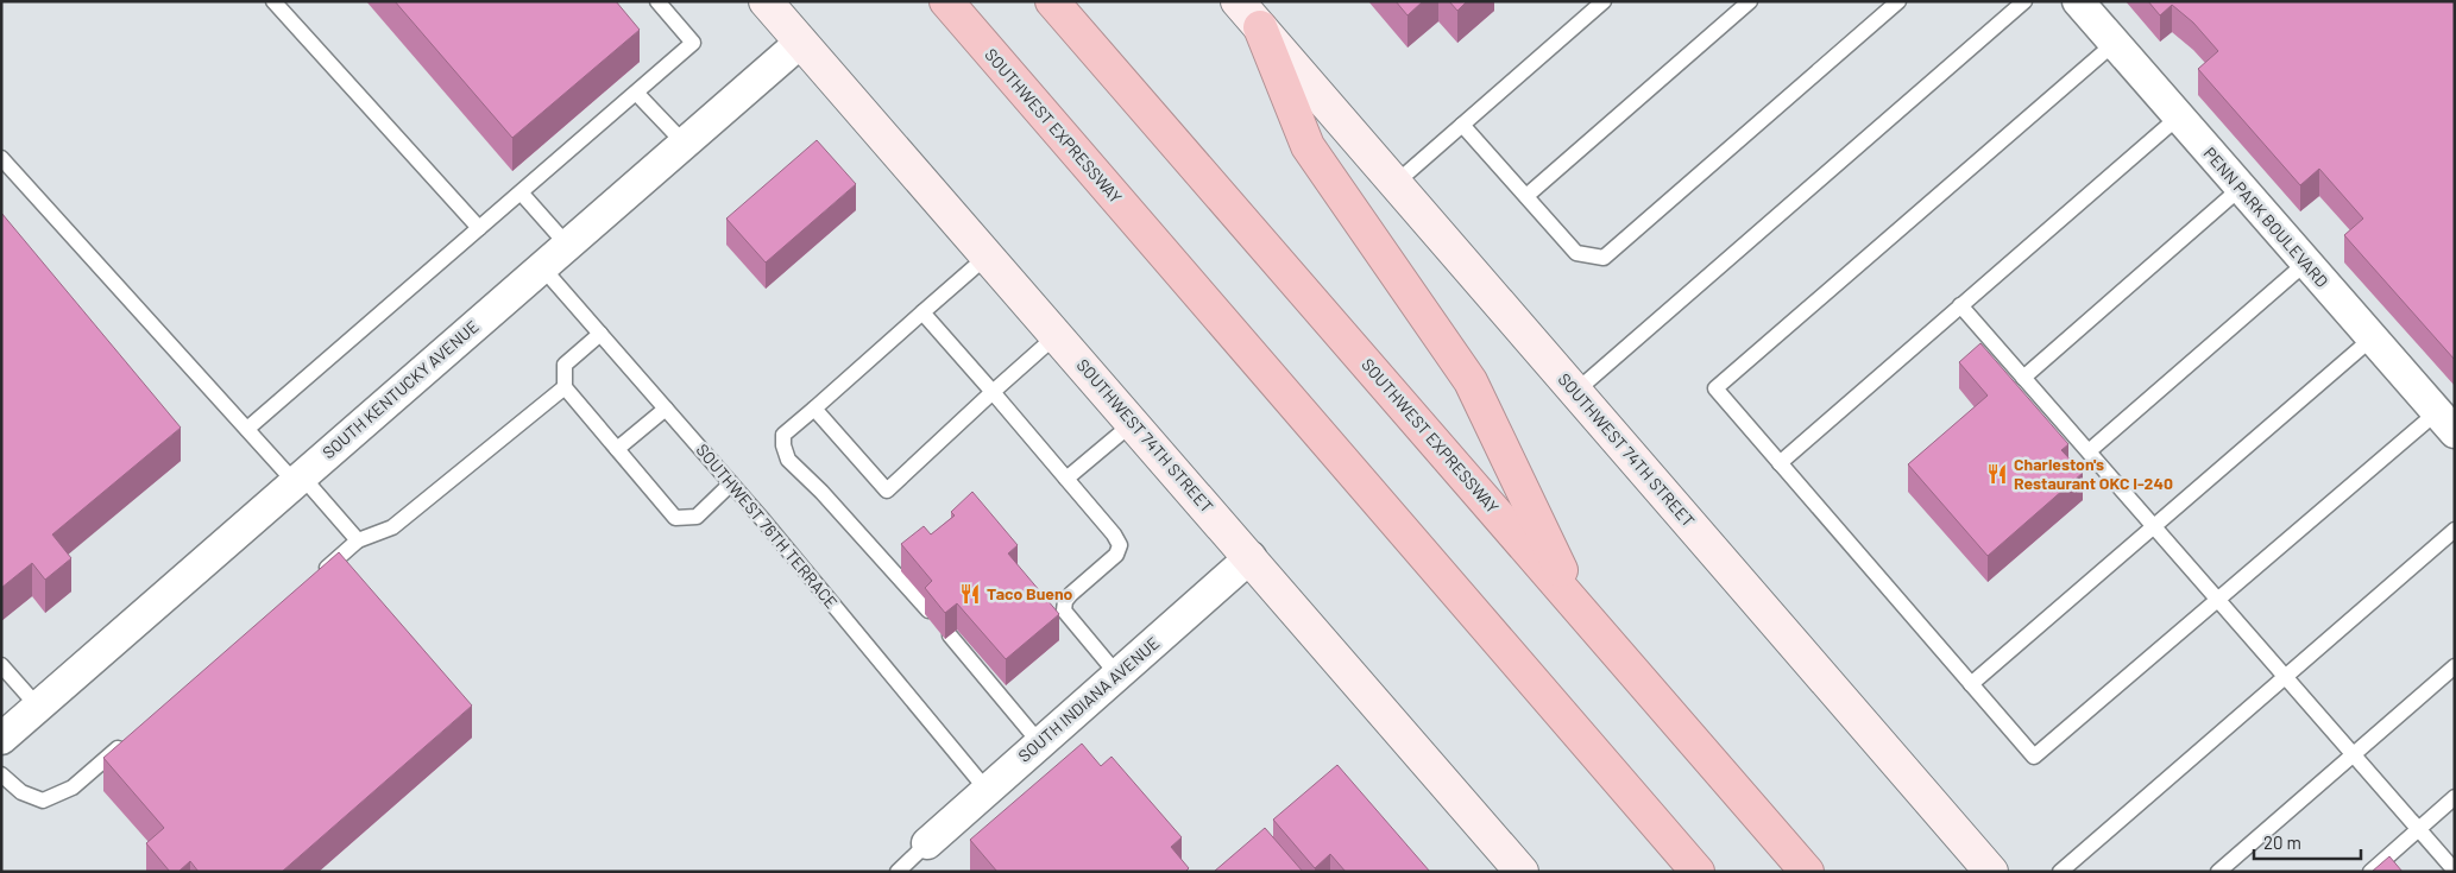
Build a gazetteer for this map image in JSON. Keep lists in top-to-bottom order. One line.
{"streets":{"highway":["SOUTHWEST EXPRESSWAY"],"main road":["SOUTHWEST 74TH STREET"],"street":["PENN PARK BOULEVARD","SOUTH KENTUCKY AVENUE","SOUTH INDIANA AVENUE"],"lane":["SOUTHWEST 76TH TERRACE"]},"crossings":[["SOUTH KENTUCKY AVENUE","SOUTHWEST 74TH STREET"],["SOUTH KENTUCKY AVENUE","SOUTHWEST 76TH TERRACE"],["SOUTHWEST 74TH STREET","SOUTH INDIANA AVENUE"],["SOUTHWEST 76TH TERRACE","SOUTH INDIANA AVENUE"]],"places":{"restaurant":["Charleston's Restaurant OKC I-240","Taco Bueno"]},"scale_bar":"20 m"}
